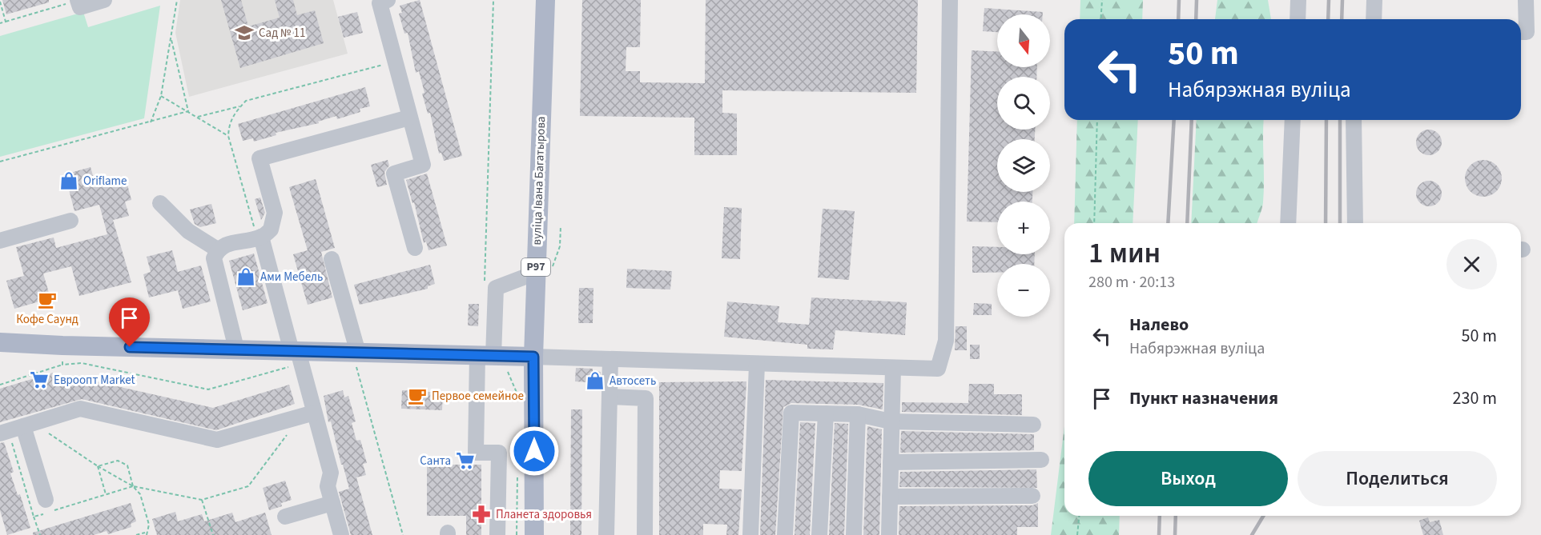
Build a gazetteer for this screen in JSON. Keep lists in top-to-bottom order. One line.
{"streets":{"main road":["вуліца Івана Багатырова","Р97"]},"places":{"school or university":["Сад № 11"],"shop":["Oriflame","Ами Мебель","Автосеть"],"cafe":["Кофе Саунд","Первое семейное"],"supermarket":["Евроопт Market","Санта"],"pharmacy":["Планета здоровья"]},"north":"bottom","page":{"map_buttons":["+","−"],"turn":["50 m","Набярэжная вуліца"],"heading":["1 мин","280 m · 20:13"],"list":[{"name":"Налево","note":"Набярэжная вуліца","value":"50 m"},{"name":"Пункт назначения","value":"230 m"}],"buttons":["Выход","Поделиться"]}}
